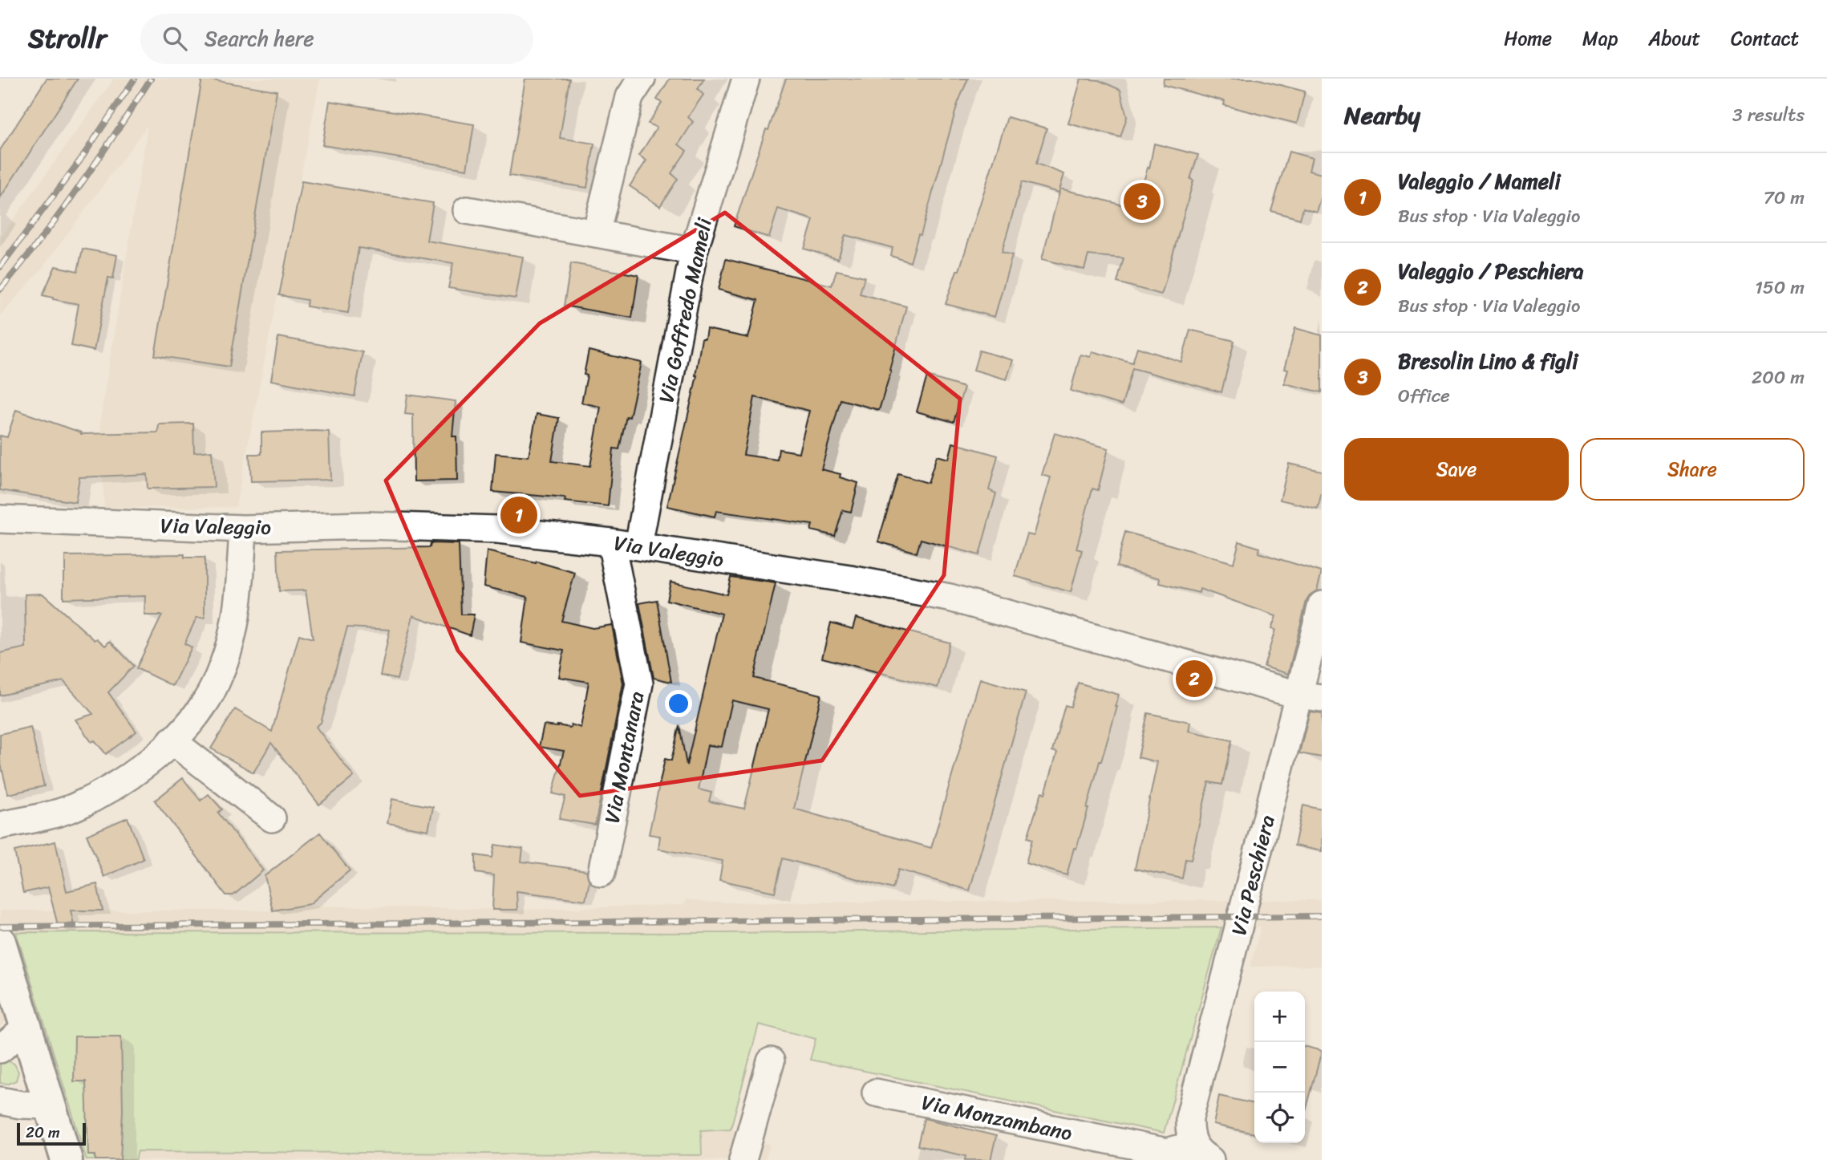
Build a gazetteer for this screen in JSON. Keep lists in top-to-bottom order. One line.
{"streets":{"street":["Via Goffredo Mameli","Via Valeggio","Via Montanara","Via Peschiera","Via Monzambano"]},"crossings":[["Via Goffredo Mameli","Via Valeggio"],["Via Valeggio","Via Montanara"],["Via Valeggio","Via Peschiera"],["Via Peschiera","Via Monzambano"]],"scale_bar":"20 m","page":{"header":"Strollr","search":"Search here","nav":["Home","Map","About","Contact"],"heading":["Nearby","3 results"],"list":[{"mark":"1","name":"Valeggio / Mameli","note":"Bus stop · Via Valeggio","value":"70 m"},{"mark":"2","name":"Valeggio / Peschiera","note":"Bus stop · Via Valeggio","value":"150 m"},{"mark":"3","name":"Bresolin Lino & figli","note":"Office","value":"200 m"}],"pins":["3","1","2"],"buttons":["Save","Share"],"map_buttons":["+","−"],"scale":"20 m"}}
